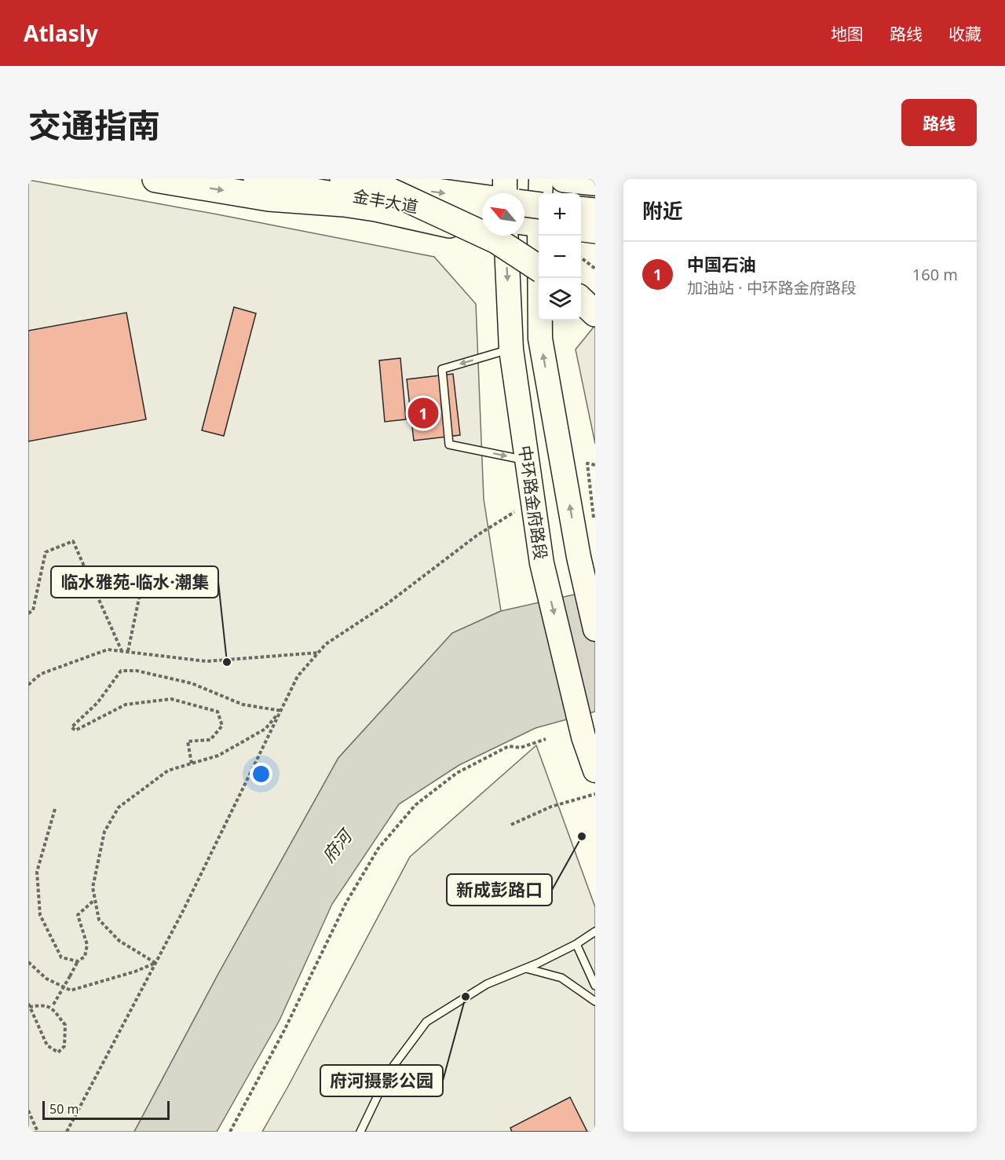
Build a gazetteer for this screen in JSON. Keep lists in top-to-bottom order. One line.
{"streets":{"highway":["金丰大道"],"main road":["中环路金府路段"]},"water":["府河"],"places":["临水雅苑-临水·潮集","新成彭路口","府河摄影公园"],"scale_bar":"50 m","north":"top left","page":{"header":"Atlasly","nav":["地图","路线","收藏"],"title":"交通指南","buttons":"路线","heading":"附近","map_buttons":["+","−"],"list":[{"mark":"1","name":"中国石油","note":"加油站 · 中环路金府路段","value":"160 m"}],"pins":"1","scale":"50 m"}}
